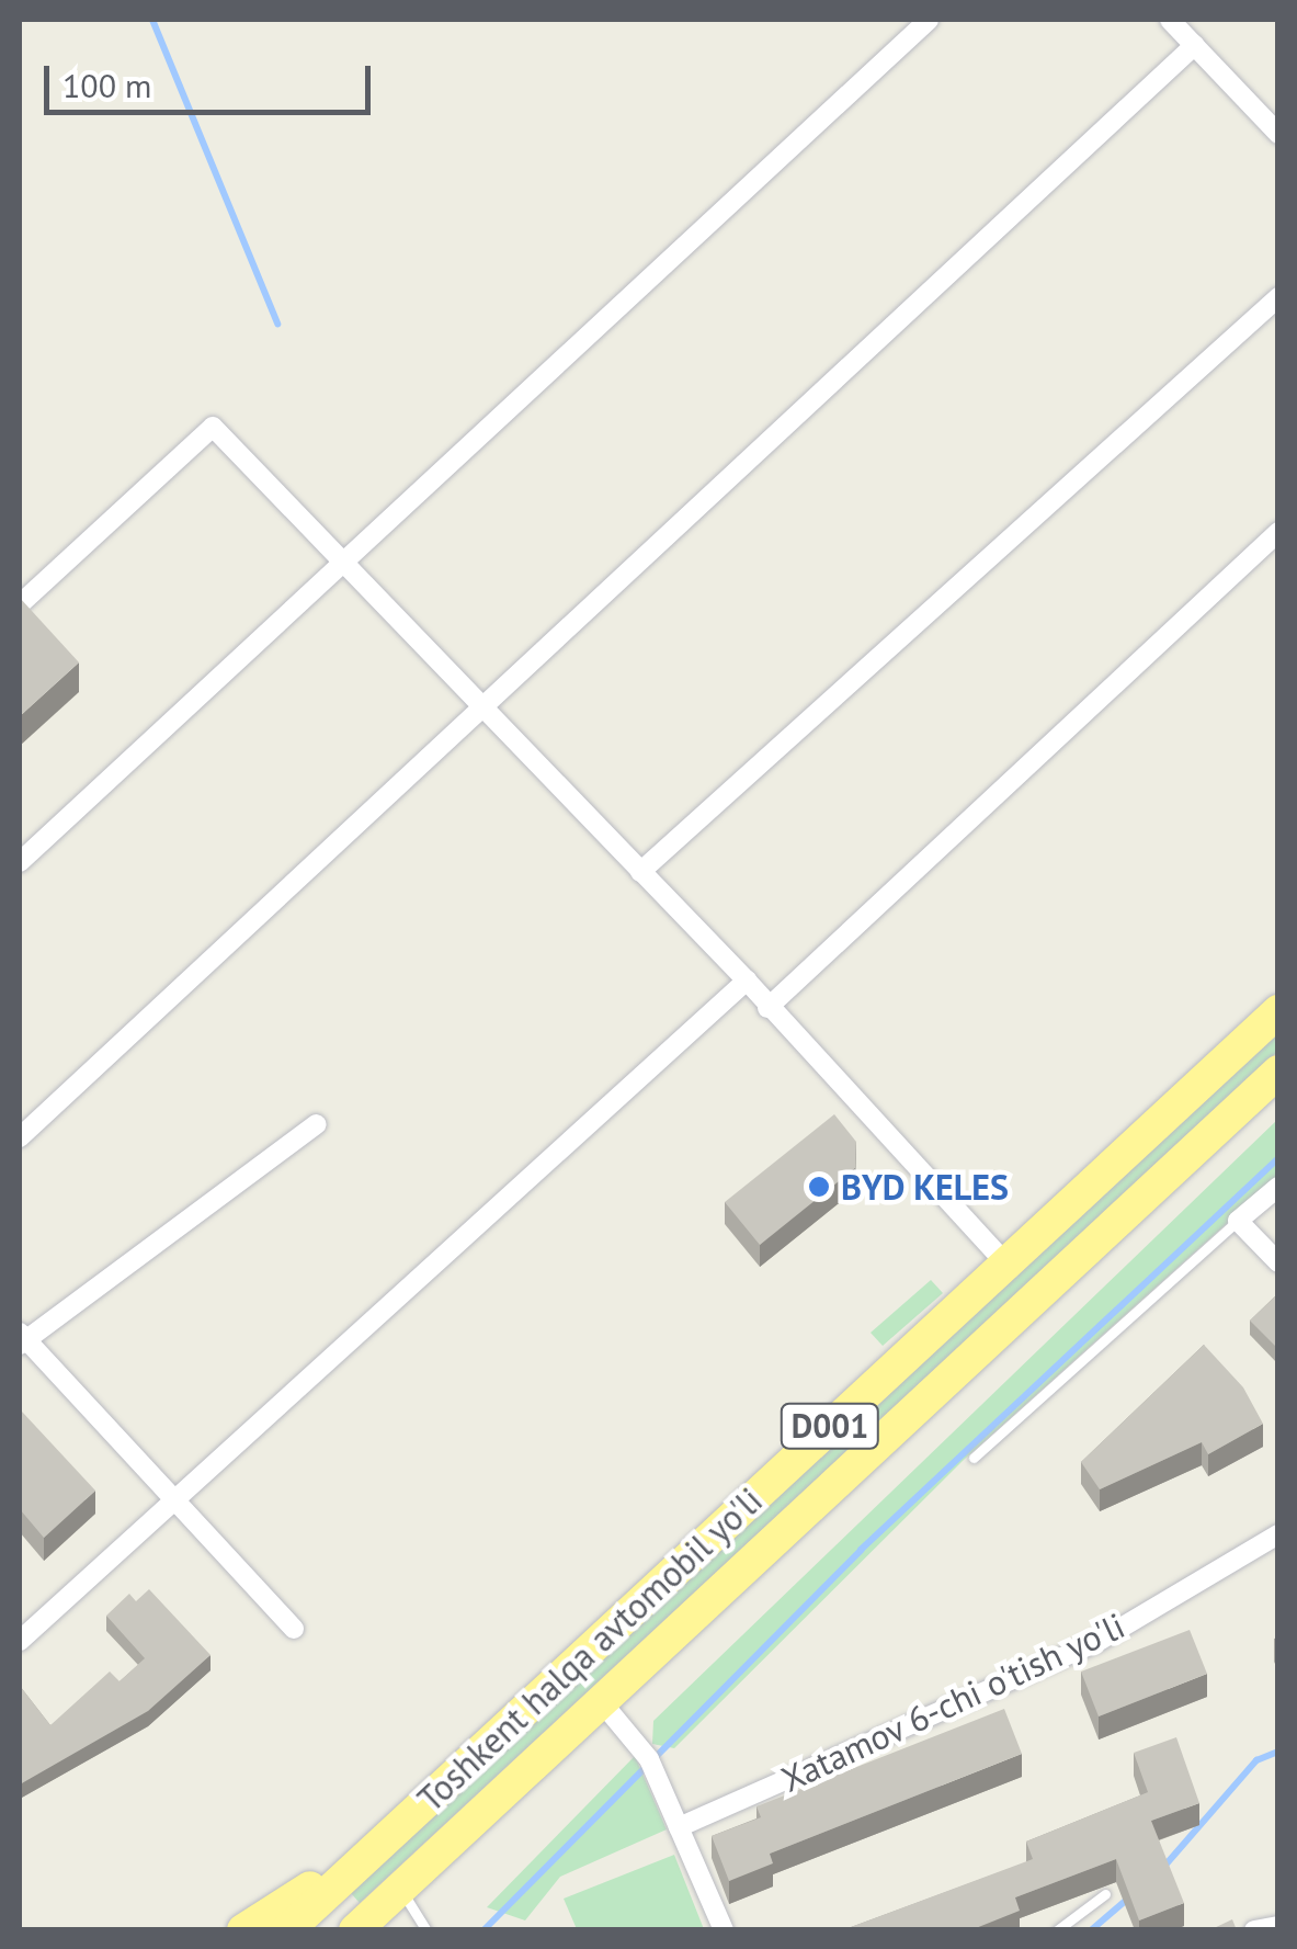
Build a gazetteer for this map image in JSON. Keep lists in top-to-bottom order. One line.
{"streets":{"highway":["D001","Toshkent halqa avtomobil yo'li"],"street":["Xatamov 6-chi o'tish yo'li"]},"places":["BYD KELES"],"scale_bar":"100 m"}
